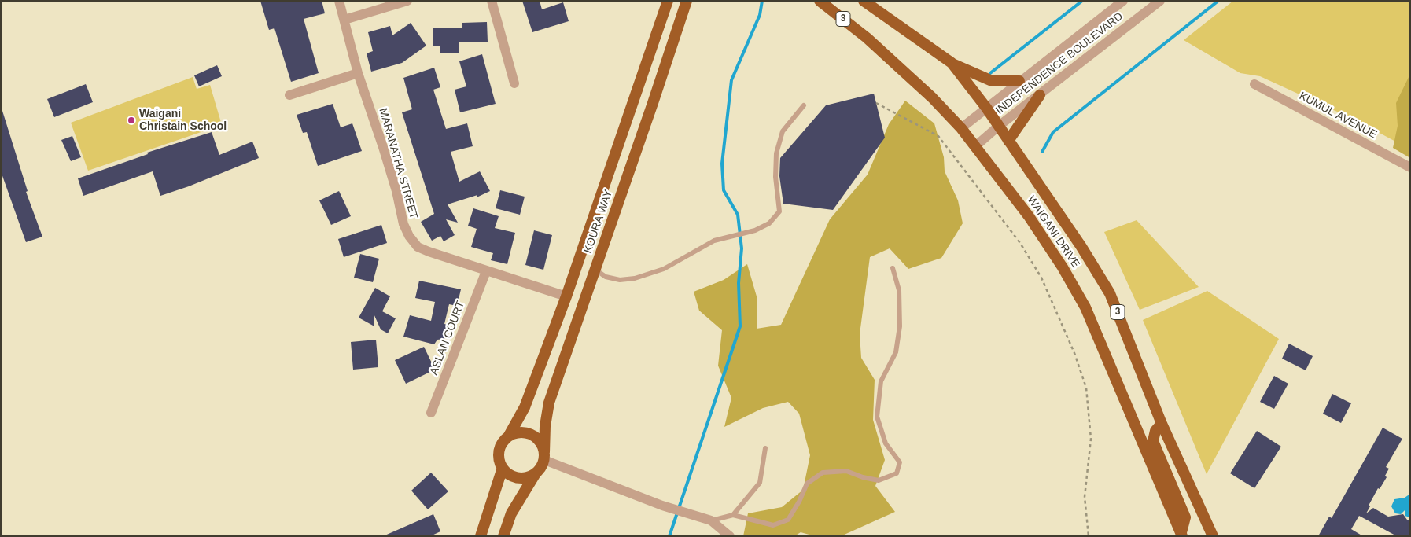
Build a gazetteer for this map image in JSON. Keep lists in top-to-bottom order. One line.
{"streets":{"highway":["3","KOURA WAY","WAIGANI DRIVE"],"street":["INDEPENDENCE BOULEVARD","KUMUL AVENUE","MARANATHA STREET","ASLAN COURT"]},"crossings":[["INDEPENDENCE BOULEVARD","WAIGANI DRIVE"],["MARANATHA STREET","KOURA WAY"],["MARANATHA STREET","ASLAN COURT"]],"places":["Waigani Christain School"]}
